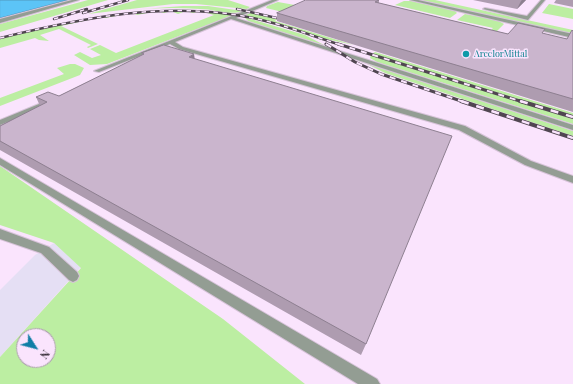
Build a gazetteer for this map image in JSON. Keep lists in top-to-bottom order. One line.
{"places":["ArcelorMittal"],"north":"bottom right"}
